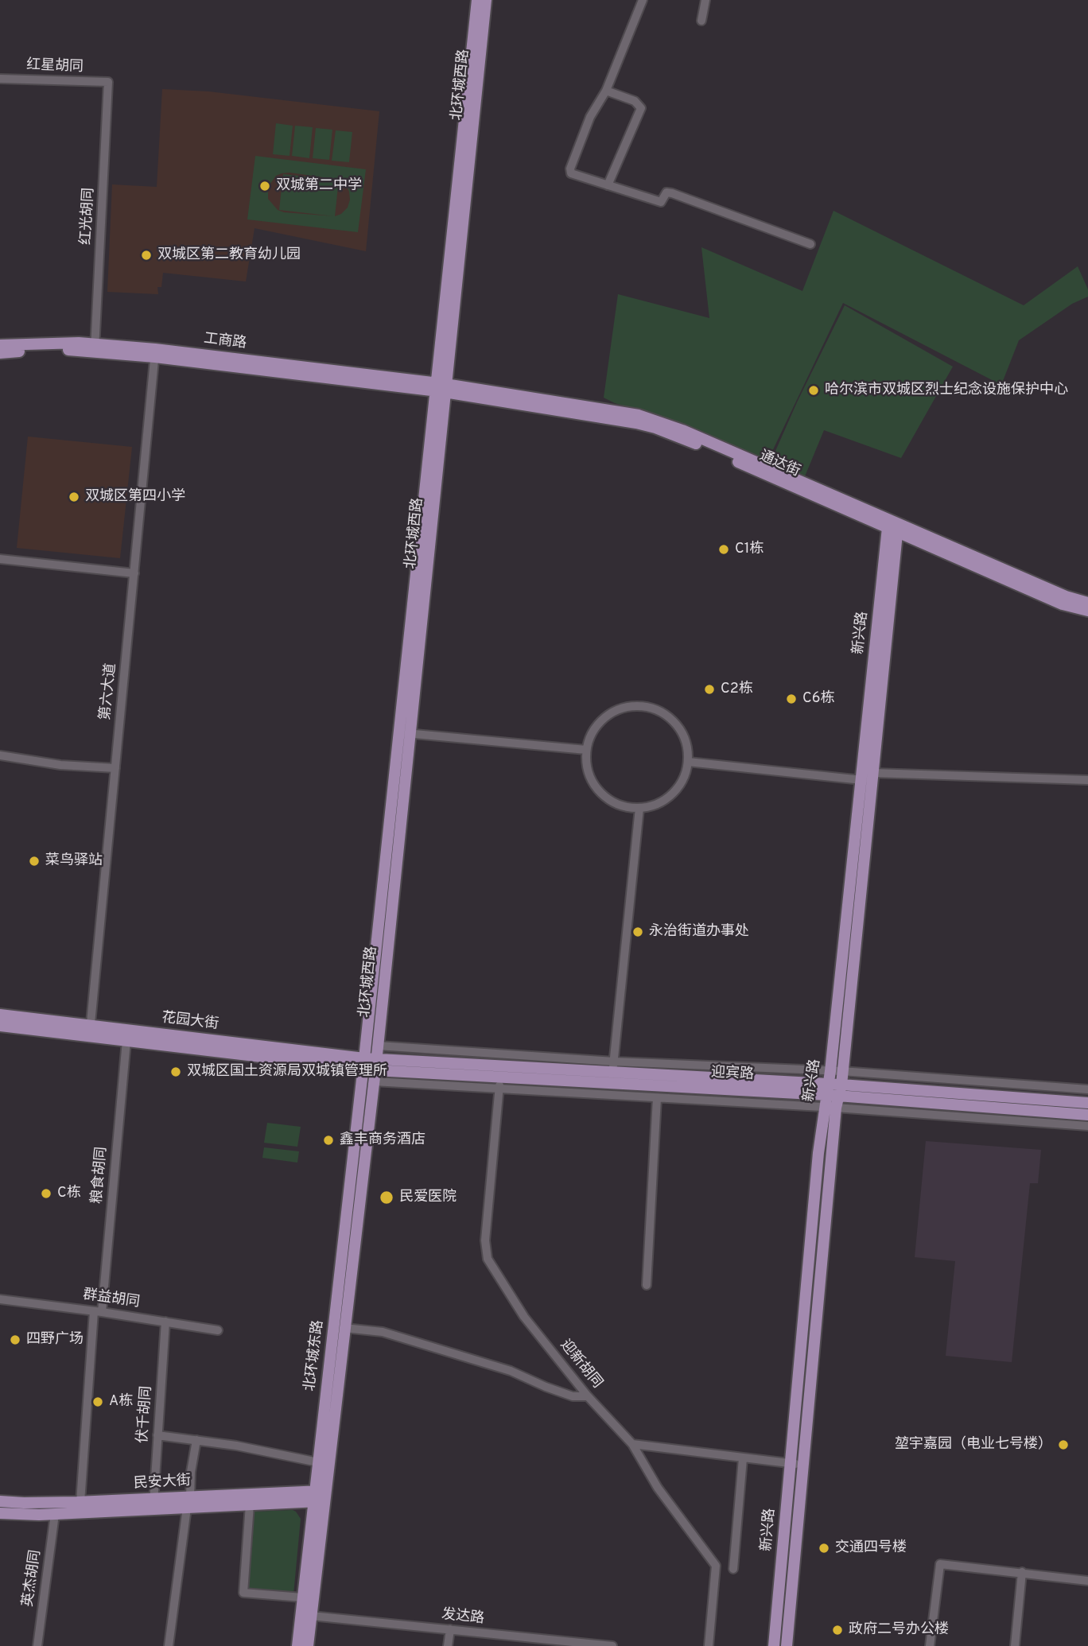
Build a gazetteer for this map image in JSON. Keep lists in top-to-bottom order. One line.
{"streets":{"main road":["北环城西路","工商路","通达街","新兴路","花园大街","迎宾路","北环城东路","民安大街"],"street":["红星胡同","红光胡同","第六大道","粮食胡同","群益胡同","迎新胡同","伏千胡同","英杰胡同","发达路"]},"crossings":[["红星胡同","红光胡同"],["北环城西路","工商路"],["北环城西路","通达街"],["北环城西路","花园大街"],["北环城西路","迎宾路"],["北环城西路","北环城东路"],["红光胡同","工商路"],["工商路","通达街"],["工商路","第六大道"],["通达街","新兴路"],["新兴路","迎宾路"],["第六大道","花园大街"],["花园大街","迎宾路"],["花园大街","粮食胡同"],["花园大街","北环城东路"],["迎宾路","北环城东路"],["迎宾路","迎新胡同"],["粮食胡同","群益胡同"],["粮食胡同","民安大街"],["群益胡同","伏千胡同"],["北环城东路","民安大街"],["北环城东路","发达路"],["伏千胡同","民安大街"],["民安大街","英杰胡同"]],"places":["双城第二中学","双城区第二教育幼儿园","哈尔滨市双城区烈士纪念设施保护中心","双城区第四小学","C1栋","C2栋","C6栋","菜鸟驿站","永治街道办事处","双城区国土资源局双城镇管理所","鑫丰商务酒店","C栋","民爱医院","四野广场","A栋","堃宇嘉园（电业七号楼）","交通四号楼","政府二号办公楼"]}
